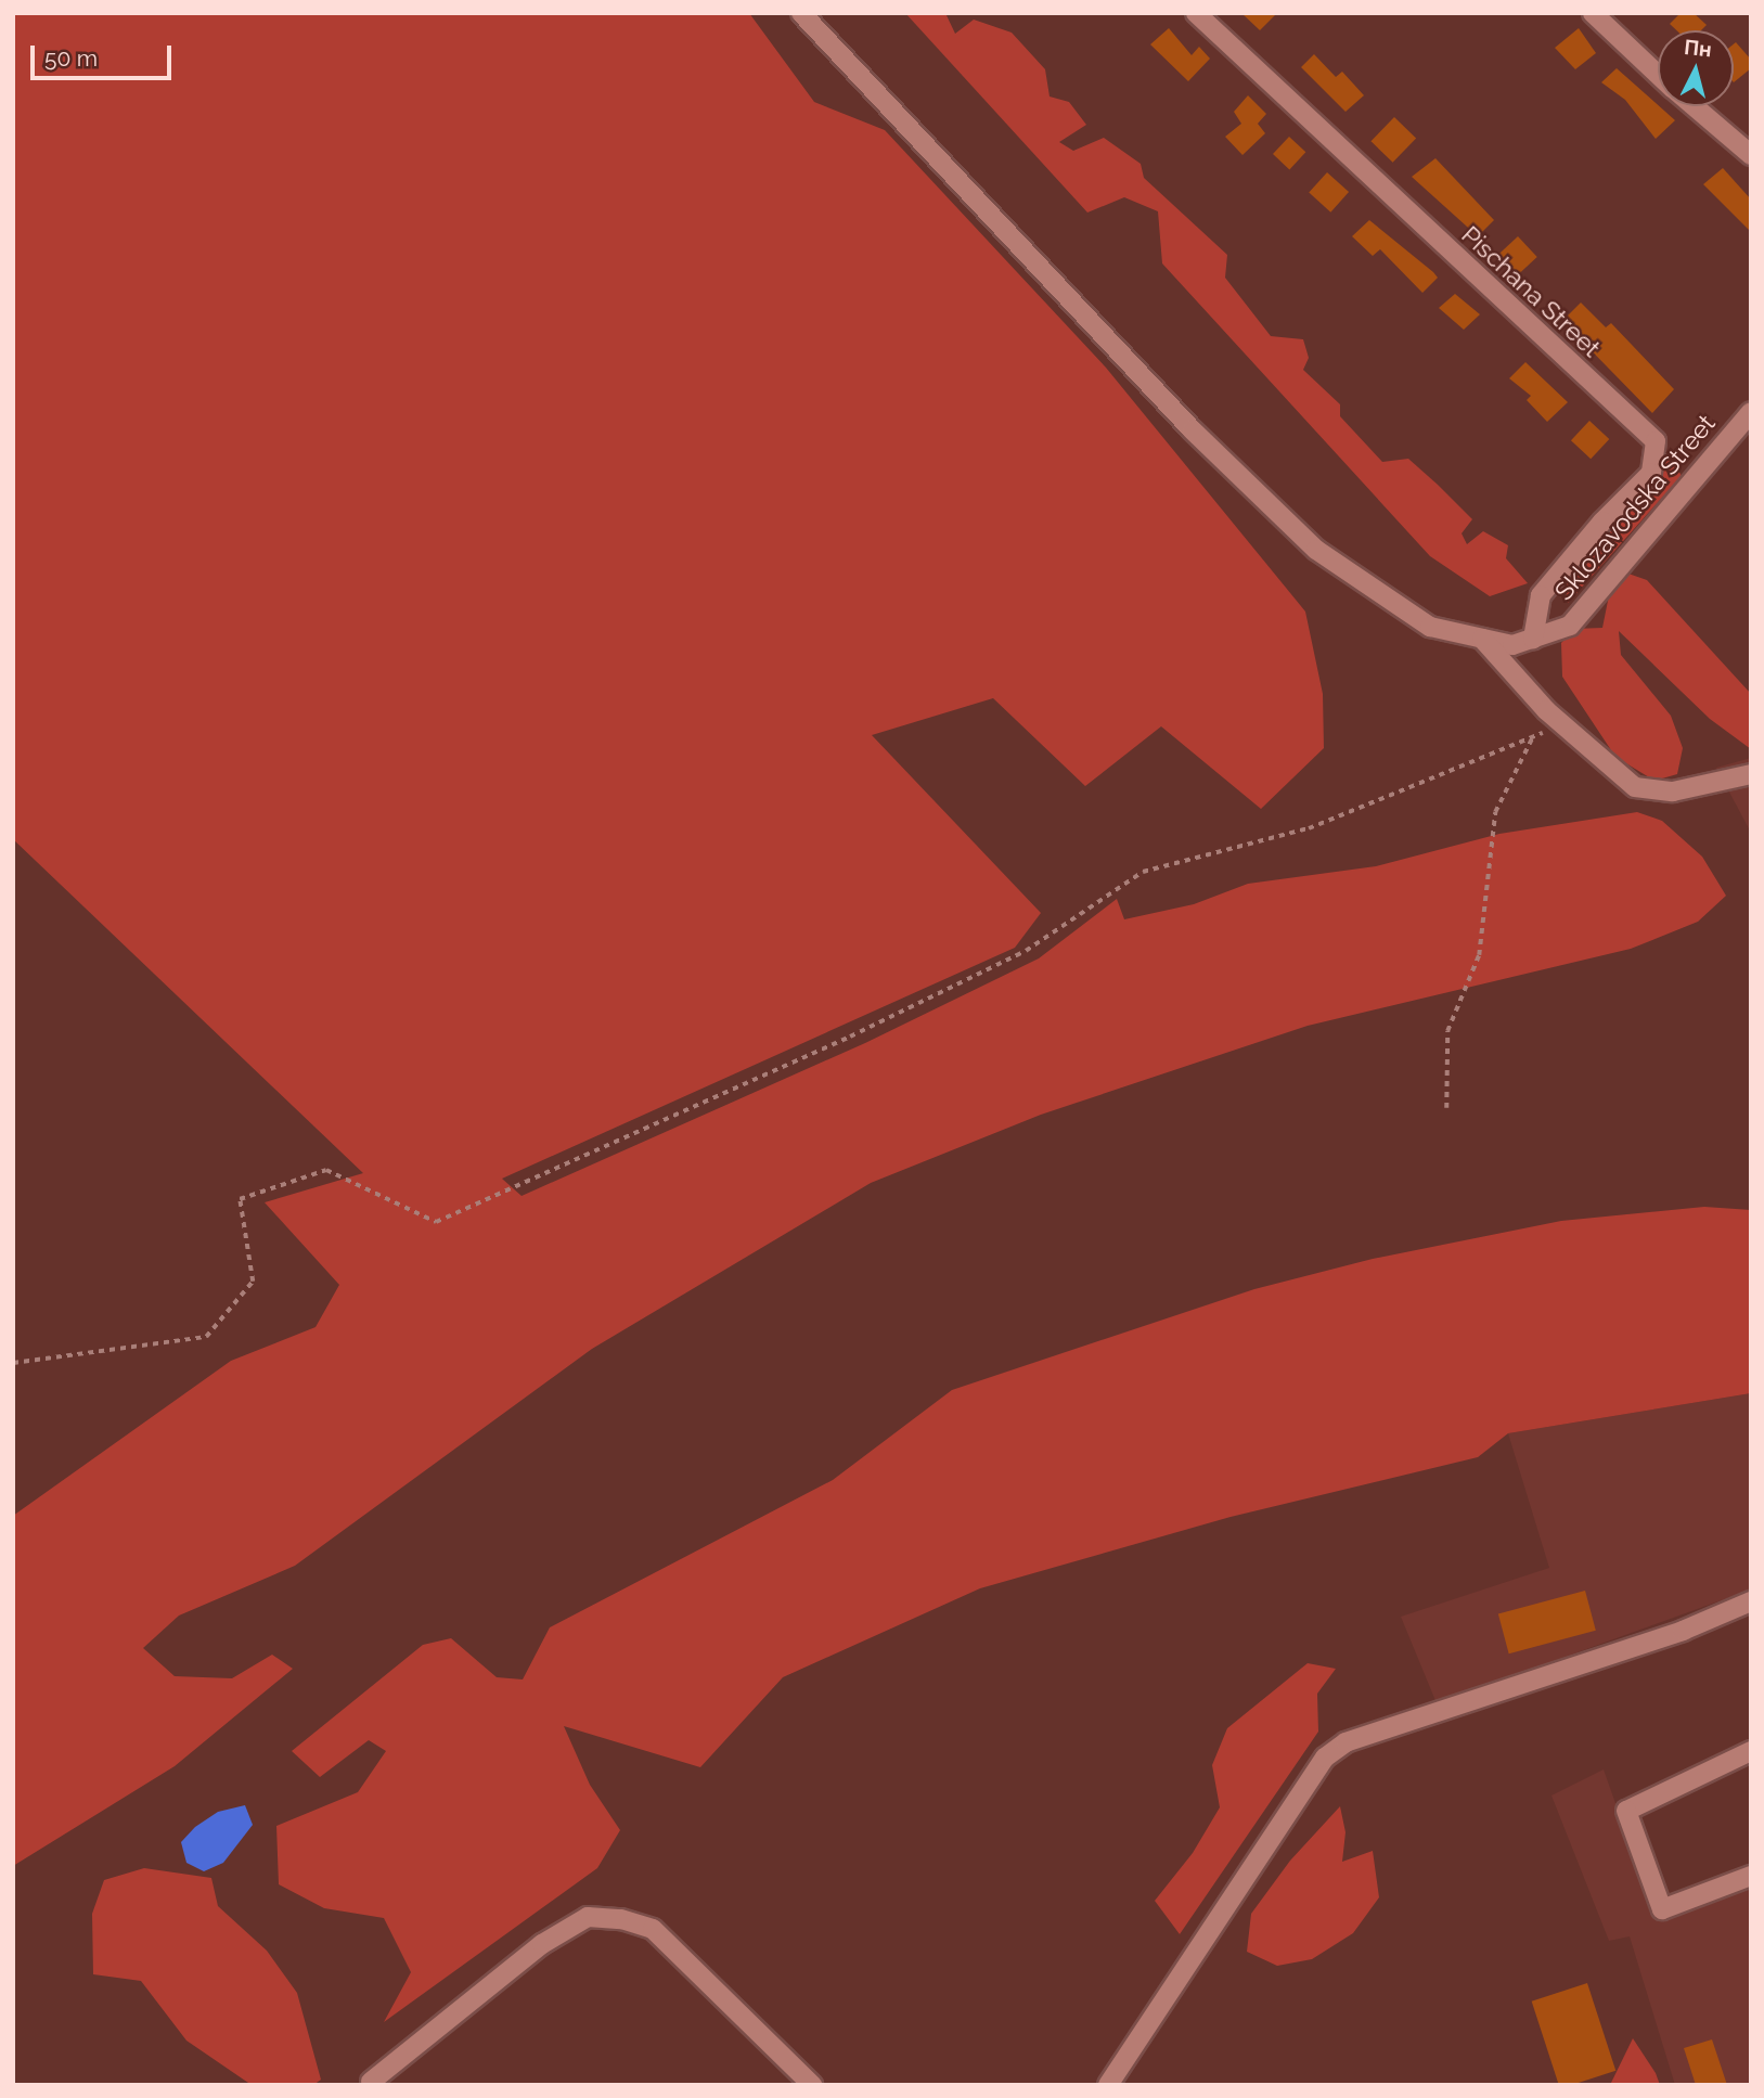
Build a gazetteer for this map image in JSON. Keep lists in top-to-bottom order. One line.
{"streets":{"street":["Pischana Street","Sklozavodska Street"]},"crossings":[["Pischana Street","Sklozavodska Street"]],"scale_bar":"50 m","north":"top"}
